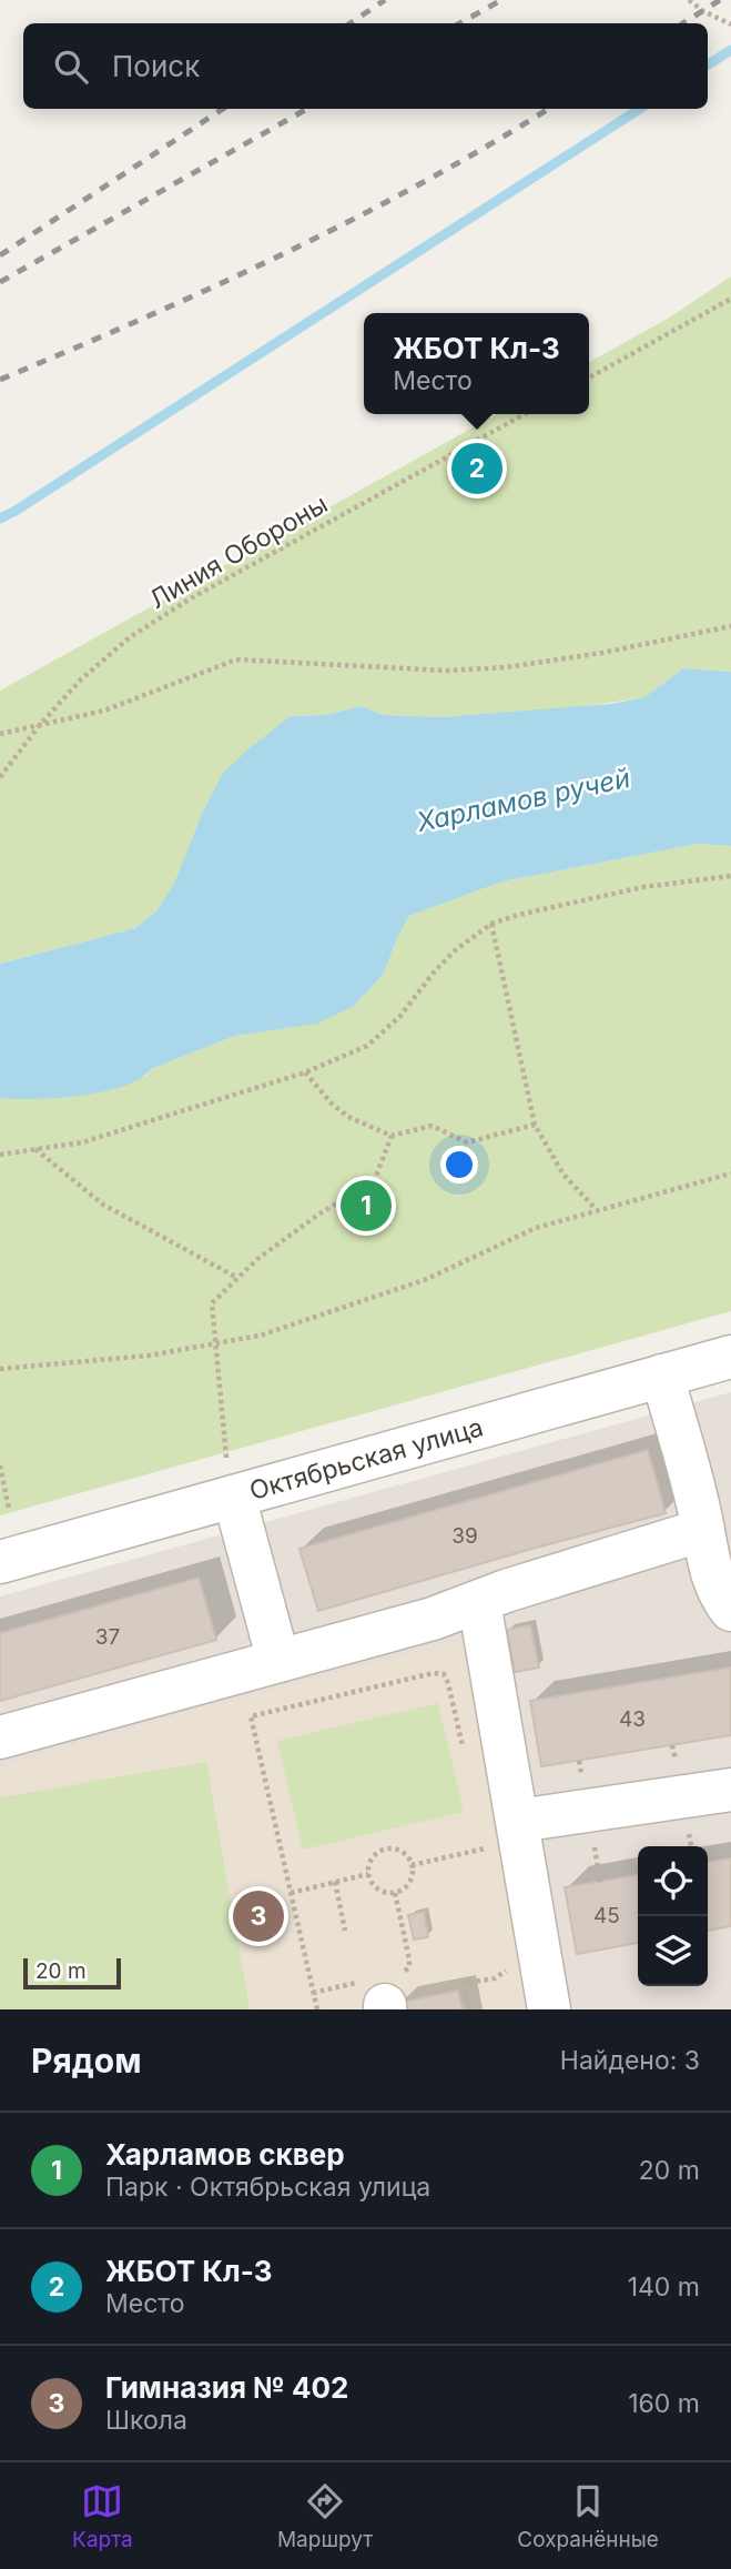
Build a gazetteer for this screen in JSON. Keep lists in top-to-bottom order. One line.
{"streets":{"street":["Октябрьская улица"],"path":["Линия Обороны"]},"water":["Харламов ручей"],"house_numbers":["39","37","43","45"],"scale_bar":"20 m","page":{"search":"Поиск","popup":["ЖБОТ Кл-3","Место"],"pins":["2","1","3"],"scale":"20 m","heading":["Рядом","Найдено: 3"],"list":[{"mark":"1","name":"Харламов сквер","note":"Парк · Октябрьская улица","value":"20 m"},{"mark":"2","name":"ЖБОТ Кл-3","note":"Место","value":"140 m"},{"mark":"3","name":"Гимназия № 402","note":"Школа","value":"160 m"}],"nav":["Карта","Маршрут","Сохранённые"]}}
